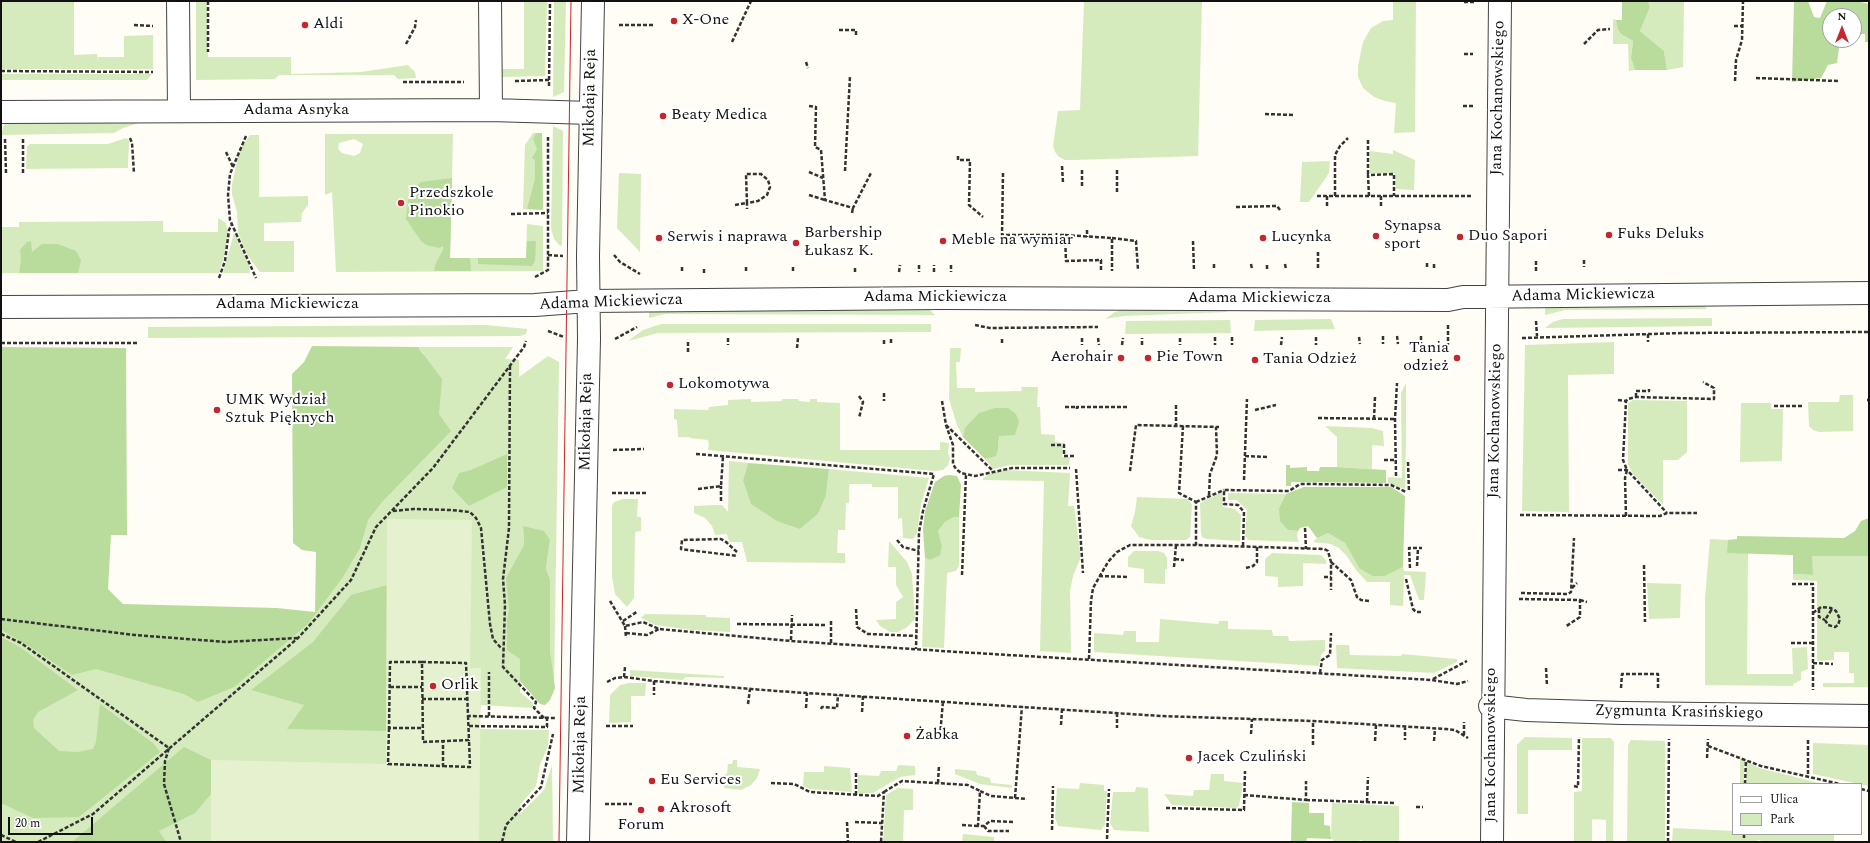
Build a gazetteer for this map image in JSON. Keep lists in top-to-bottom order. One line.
{"streets":{"street":["Mikołaja Reja","Jana Kochanowskiego","Adama Asnyka","Adama Mickiewicza","Zygmunta Krasińskiego"]},"crossings":[["Mikołaja Reja","Adama Asnyka"],["Mikołaja Reja","Adama Mickiewicza"],["Jana Kochanowskiego","Adama Mickiewicza"],["Jana Kochanowskiego","Zygmunta Krasińskiego"]],"places":["X-One","Aldi","Beaty Medica","Przedszkole Pinokio","Fuks Deluks","Synapsa sport","Duo Sapori","Serwis i naprawa","Lucynka","Meble na wymiar","Barbership Łukasz K.","Aerohair","Pie Town","Tania odzież","Tania Odzież","Lokomotywa","UMK Wydział Sztuk Pięknych","Orlik","Żabka","Jacek Czuliński","Eu Services","Akrosoft","Forum"],"legend":["Ulica","Park"],"scale_bar":"20 m","north":"top"}
